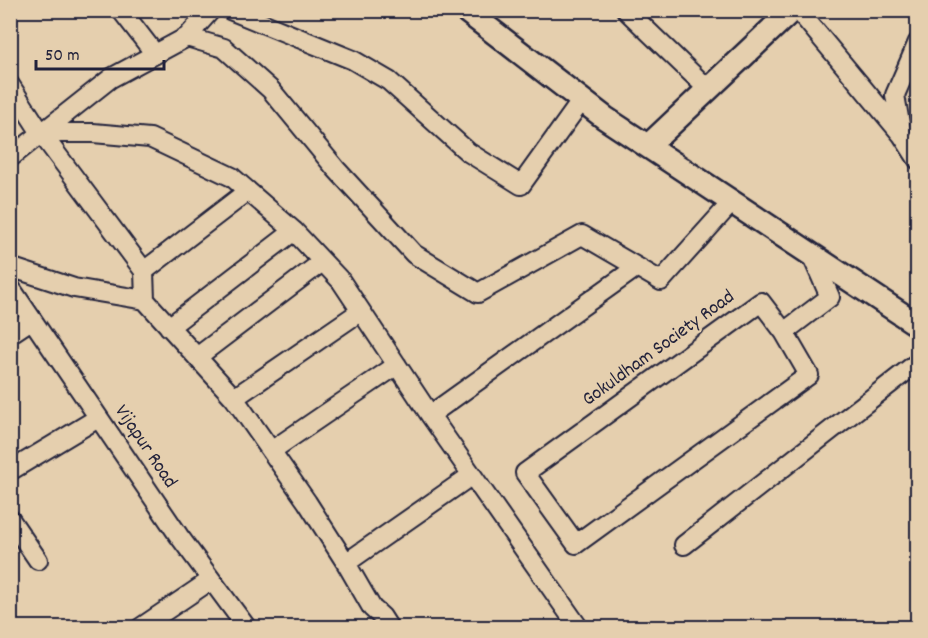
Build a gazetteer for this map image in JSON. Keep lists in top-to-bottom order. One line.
{"streets":{"street":["Gokuldham Society Road","Vijapur Road"]},"scale_bar":"50 m"}
